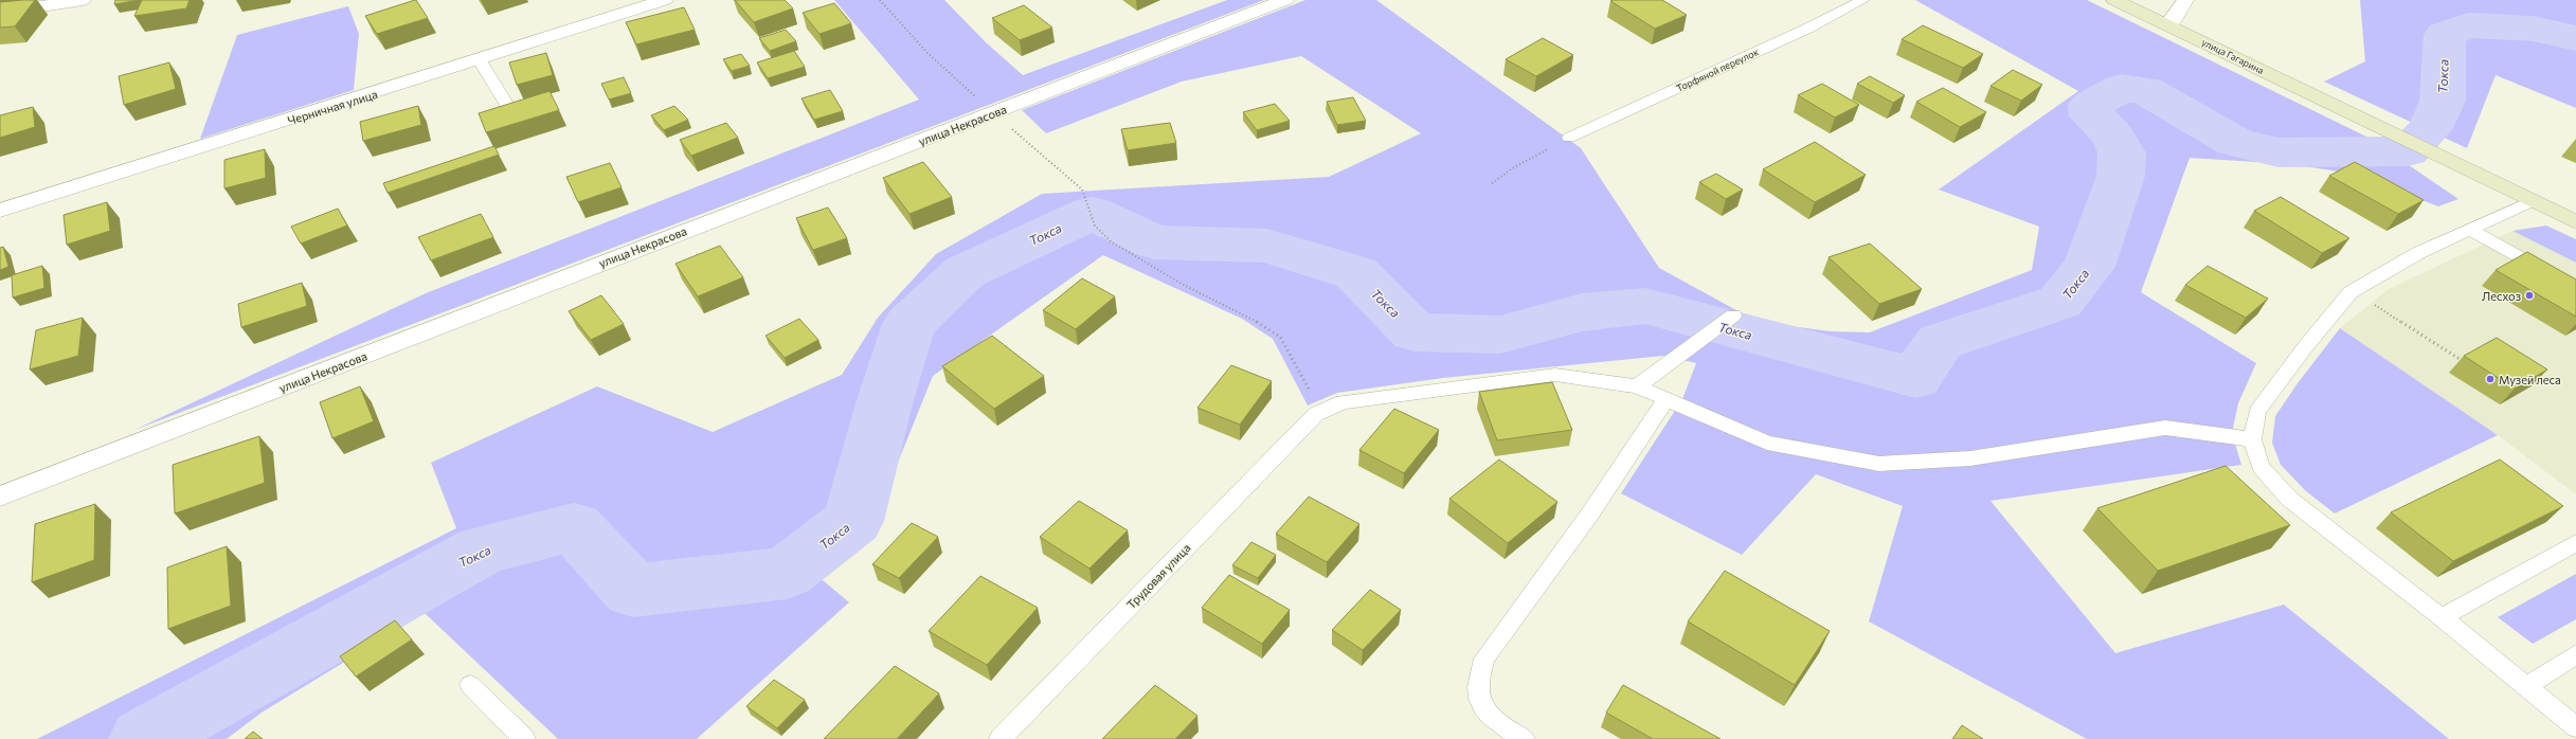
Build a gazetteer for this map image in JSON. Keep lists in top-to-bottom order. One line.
{"streets":{"main road":["улица Гагарина"],"street":["Черничная улица","улица Некрасова"],"lane":["Торфяной переулок","Трудовая улица"]},"water":["Токса"],"places":["Лесхоз","Музей леса"]}
